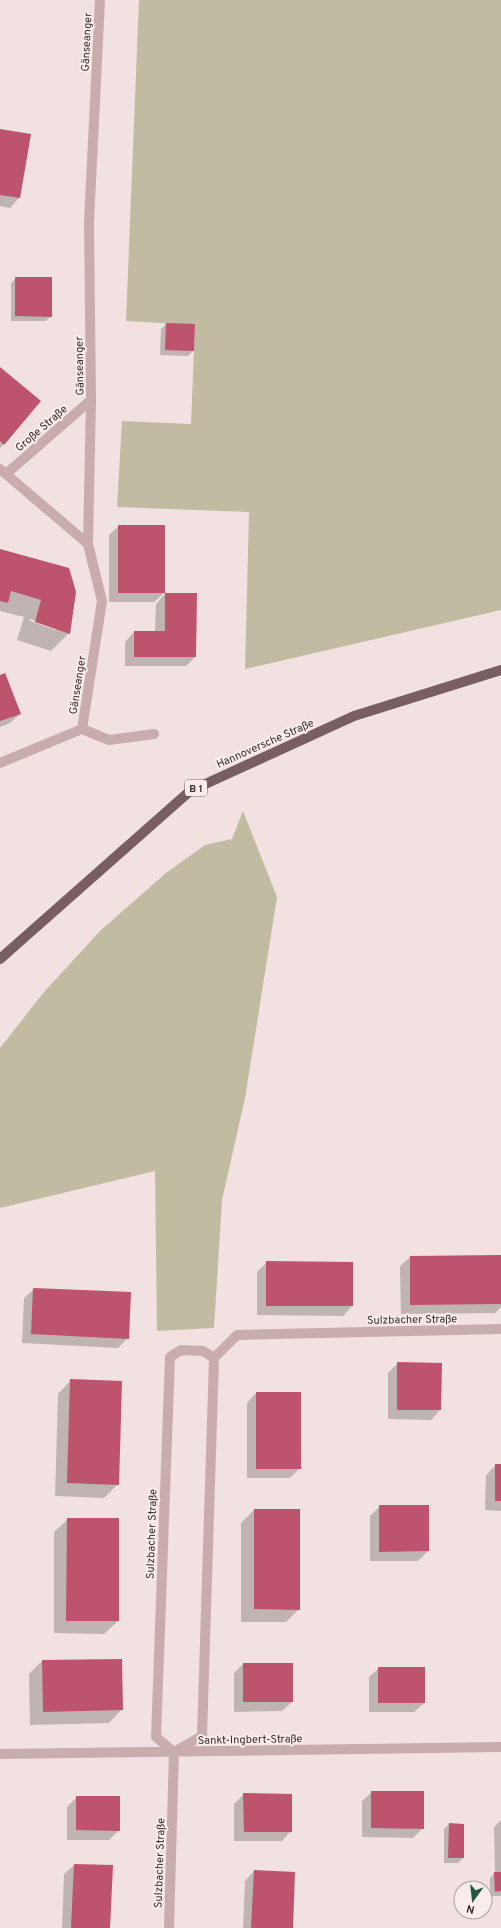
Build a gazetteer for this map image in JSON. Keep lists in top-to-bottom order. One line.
{"streets":{"main road":["Hannoversche Straße","B 1"],"street":["Gänseanger","Große Straße","Sulzbacher Straße","Sankt-Ingbert-Straße"]},"crossings":[["Gänseanger","Große Straße"],["Sulzbacher Straße","Sankt-Ingbert-Straße"]],"north":"bottom"}
